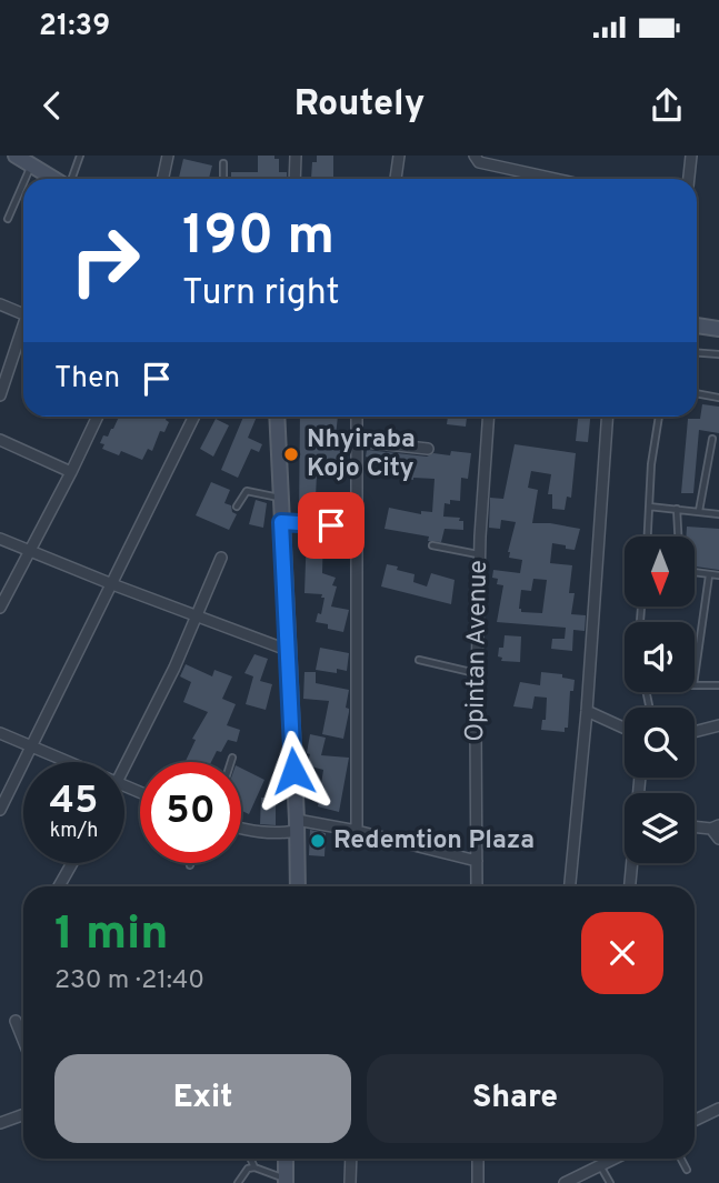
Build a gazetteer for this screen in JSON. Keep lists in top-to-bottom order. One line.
{"streets":{"street":["Opintan Avenue"]},"places":["Nhyiraba Kojo City","Redemtion Plaza"],"north":"bottom","page":{"status":"21:39","header":"Routely","turn":["190 m","Turn right"],"then":"Then","speed":"45 km/h","limit":"50","heading":["1 min","230 m · 21:40"],"buttons":["Exit","Share"]}}
